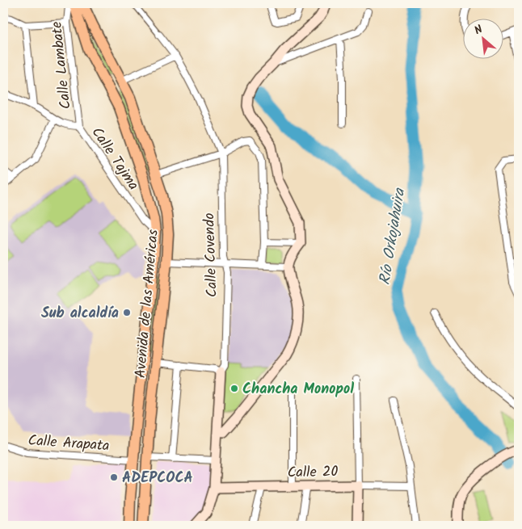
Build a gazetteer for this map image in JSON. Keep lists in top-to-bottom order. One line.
{"streets":{"main road":["Calle Covendo","Avenida de las Américas","Calle 20"],"street":["Calle Lambate","Calle Tajma","Calle Arapata"]},"crossings":[["Calle Lambate","Calle Tajma"],["Calle Tajma","Avenida de las Américas"],["Calle Covendo","Calle 20"],["Avenida de las Américas","Calle Arapata"]],"water":["Río Orkojahuira"],"places":["Sub alcaldía","Chancha Monopol","ADEPCOCA"],"north":"top left"}
